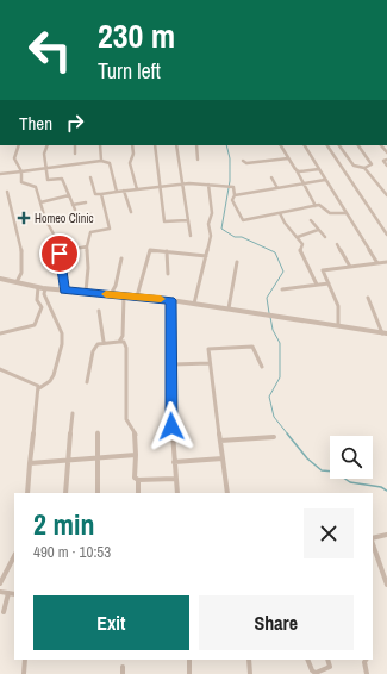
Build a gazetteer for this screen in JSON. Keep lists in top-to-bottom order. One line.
{"places":{"health":["Homeo Clinic"]},"page":{"turn":["230 m","Turn left"],"then":"Then","heading":["2 min","490 m · 10:53"],"buttons":["Exit","Share"]}}
